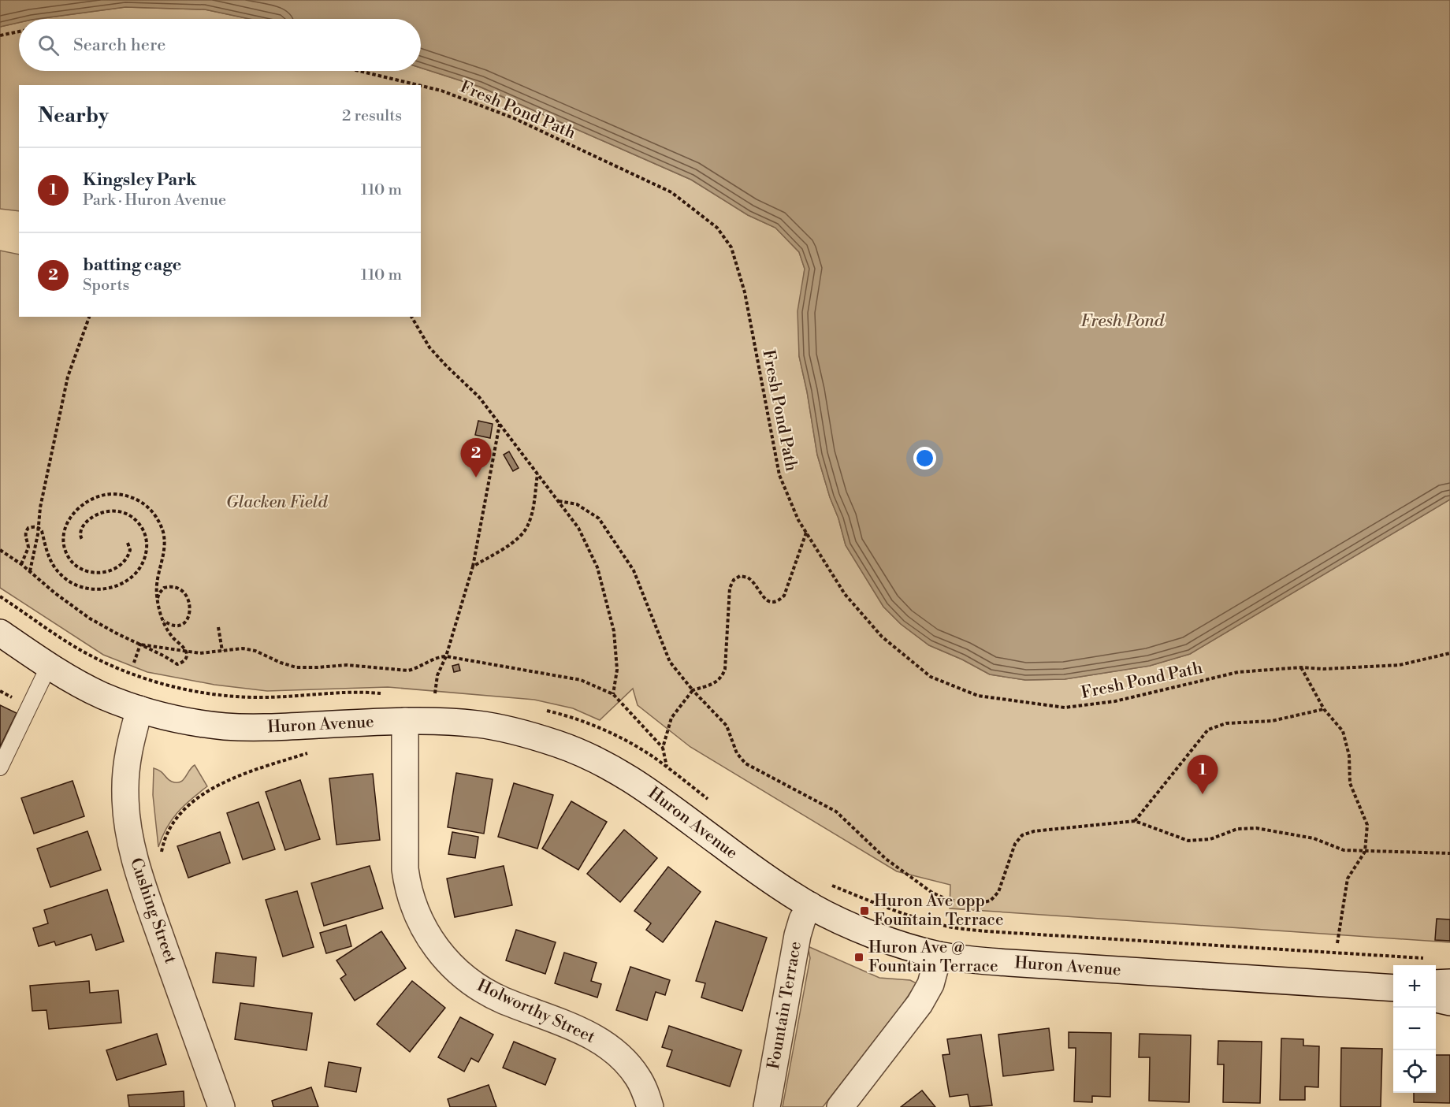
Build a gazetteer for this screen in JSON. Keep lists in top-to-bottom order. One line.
{"streets":{"street":["Huron Avenue","Cushing Street","Fountain Terrace","Holworthy Street"],"path":["Fresh Pond Path"]},"crossings":[["Huron Avenue","Cushing Street"],["Huron Avenue","Fountain Terrace"],["Huron Avenue","Holworthy Street"]],"water":["Fresh Pond"],"parks":["Glacken Field"],"places":{"transit":["Huron Ave opp Fountain Terrace","Huron Ave @ Fountain Terrace"]},"page":{"search":"Search here","heading":["Nearby","2 results"],"list":[{"mark":"1","name":"Kingsley Park","note":"Park · Huron Avenue","value":"110 m"},{"mark":"2","name":"batting cage","note":"Sports","value":"110 m"}],"pins":["2","1"],"map_buttons":["+","−"]}}
